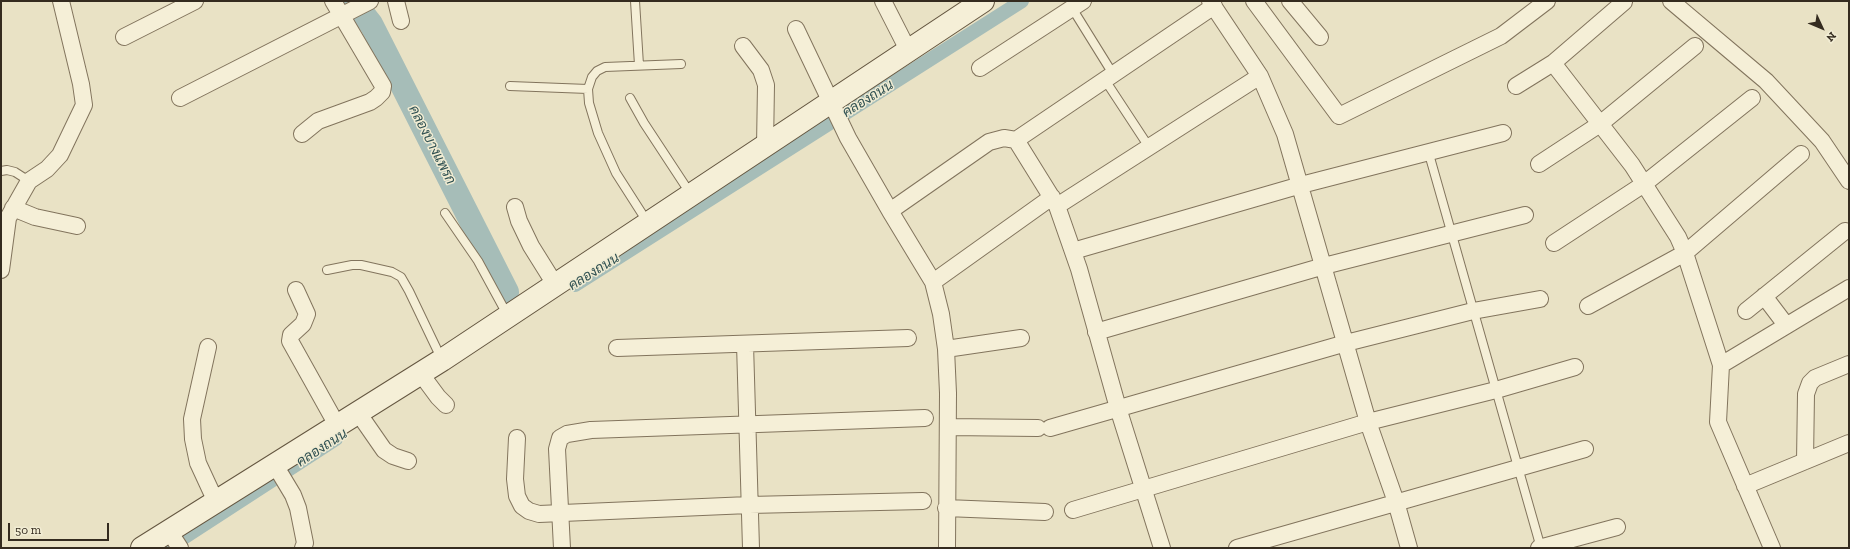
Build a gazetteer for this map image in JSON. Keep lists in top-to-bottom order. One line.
{"water":["คลองถนน","คลองบางแพรก"],"scale_bar":"50 m","north":"bottom right"}
